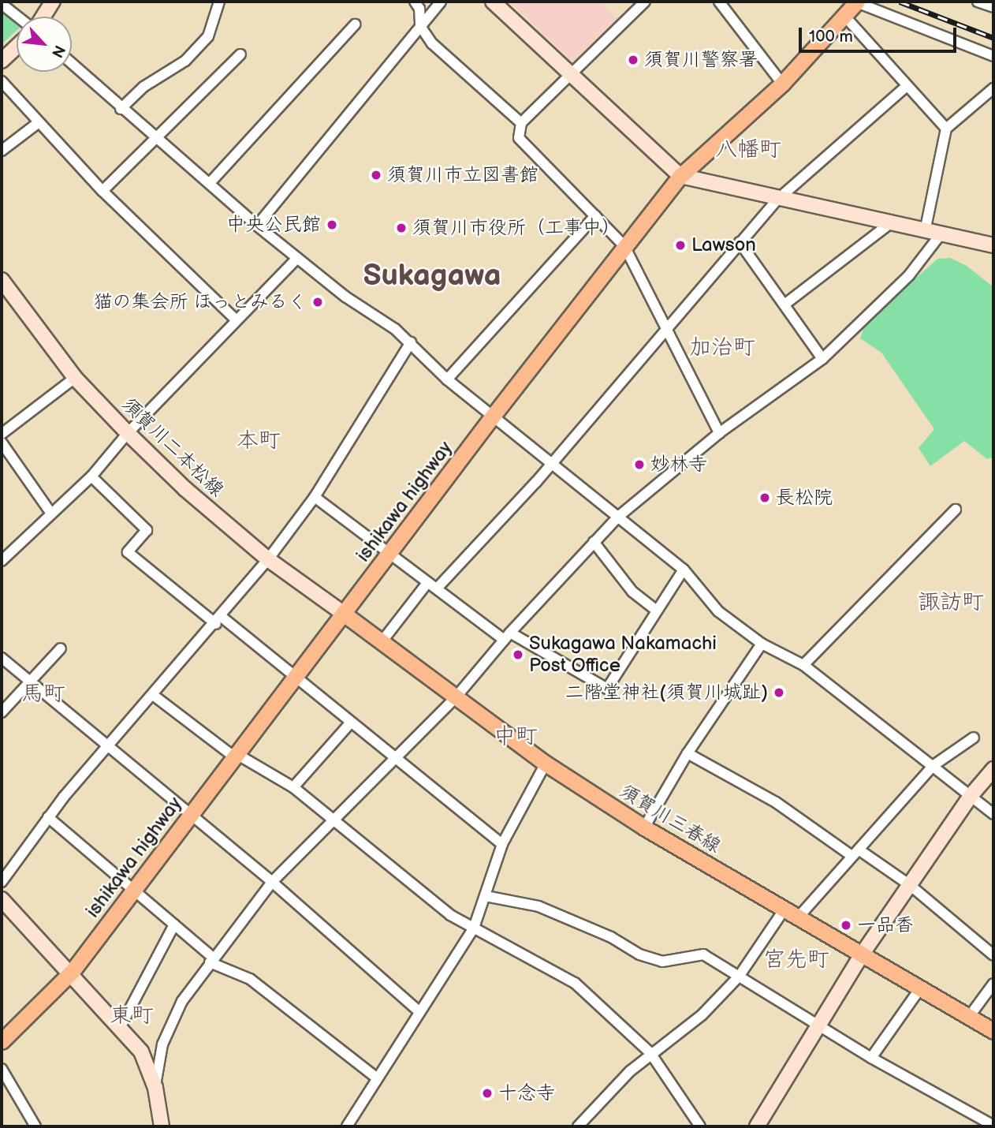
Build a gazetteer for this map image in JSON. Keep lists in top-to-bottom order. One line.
{"streets":{"main road":["ishikawa highway","須賀川三春線"],"street":["須賀川二本松線"]},"crossings":[["須賀川二本松線","ishikawa highway"],["須賀川二本松線","須賀川三春線"],["ishikawa highway","須賀川三春線"]],"districts":["八幡町","Sukagawa","加治町","本町","諏訪町","馬町","中町","宮先町","東町"],"places":["須賀川警察署","須賀川市立図書館","中央公民館","須賀川市役所（工事中）","Lawson","猫の集会所 ほっとみるく","妙林寺","長松院","Sukagawa Nakamachi Post Office","二階堂神社(須賀川城趾)","一品香","十念寺"],"scale_bar":"100 m","north":"bottom right"}
